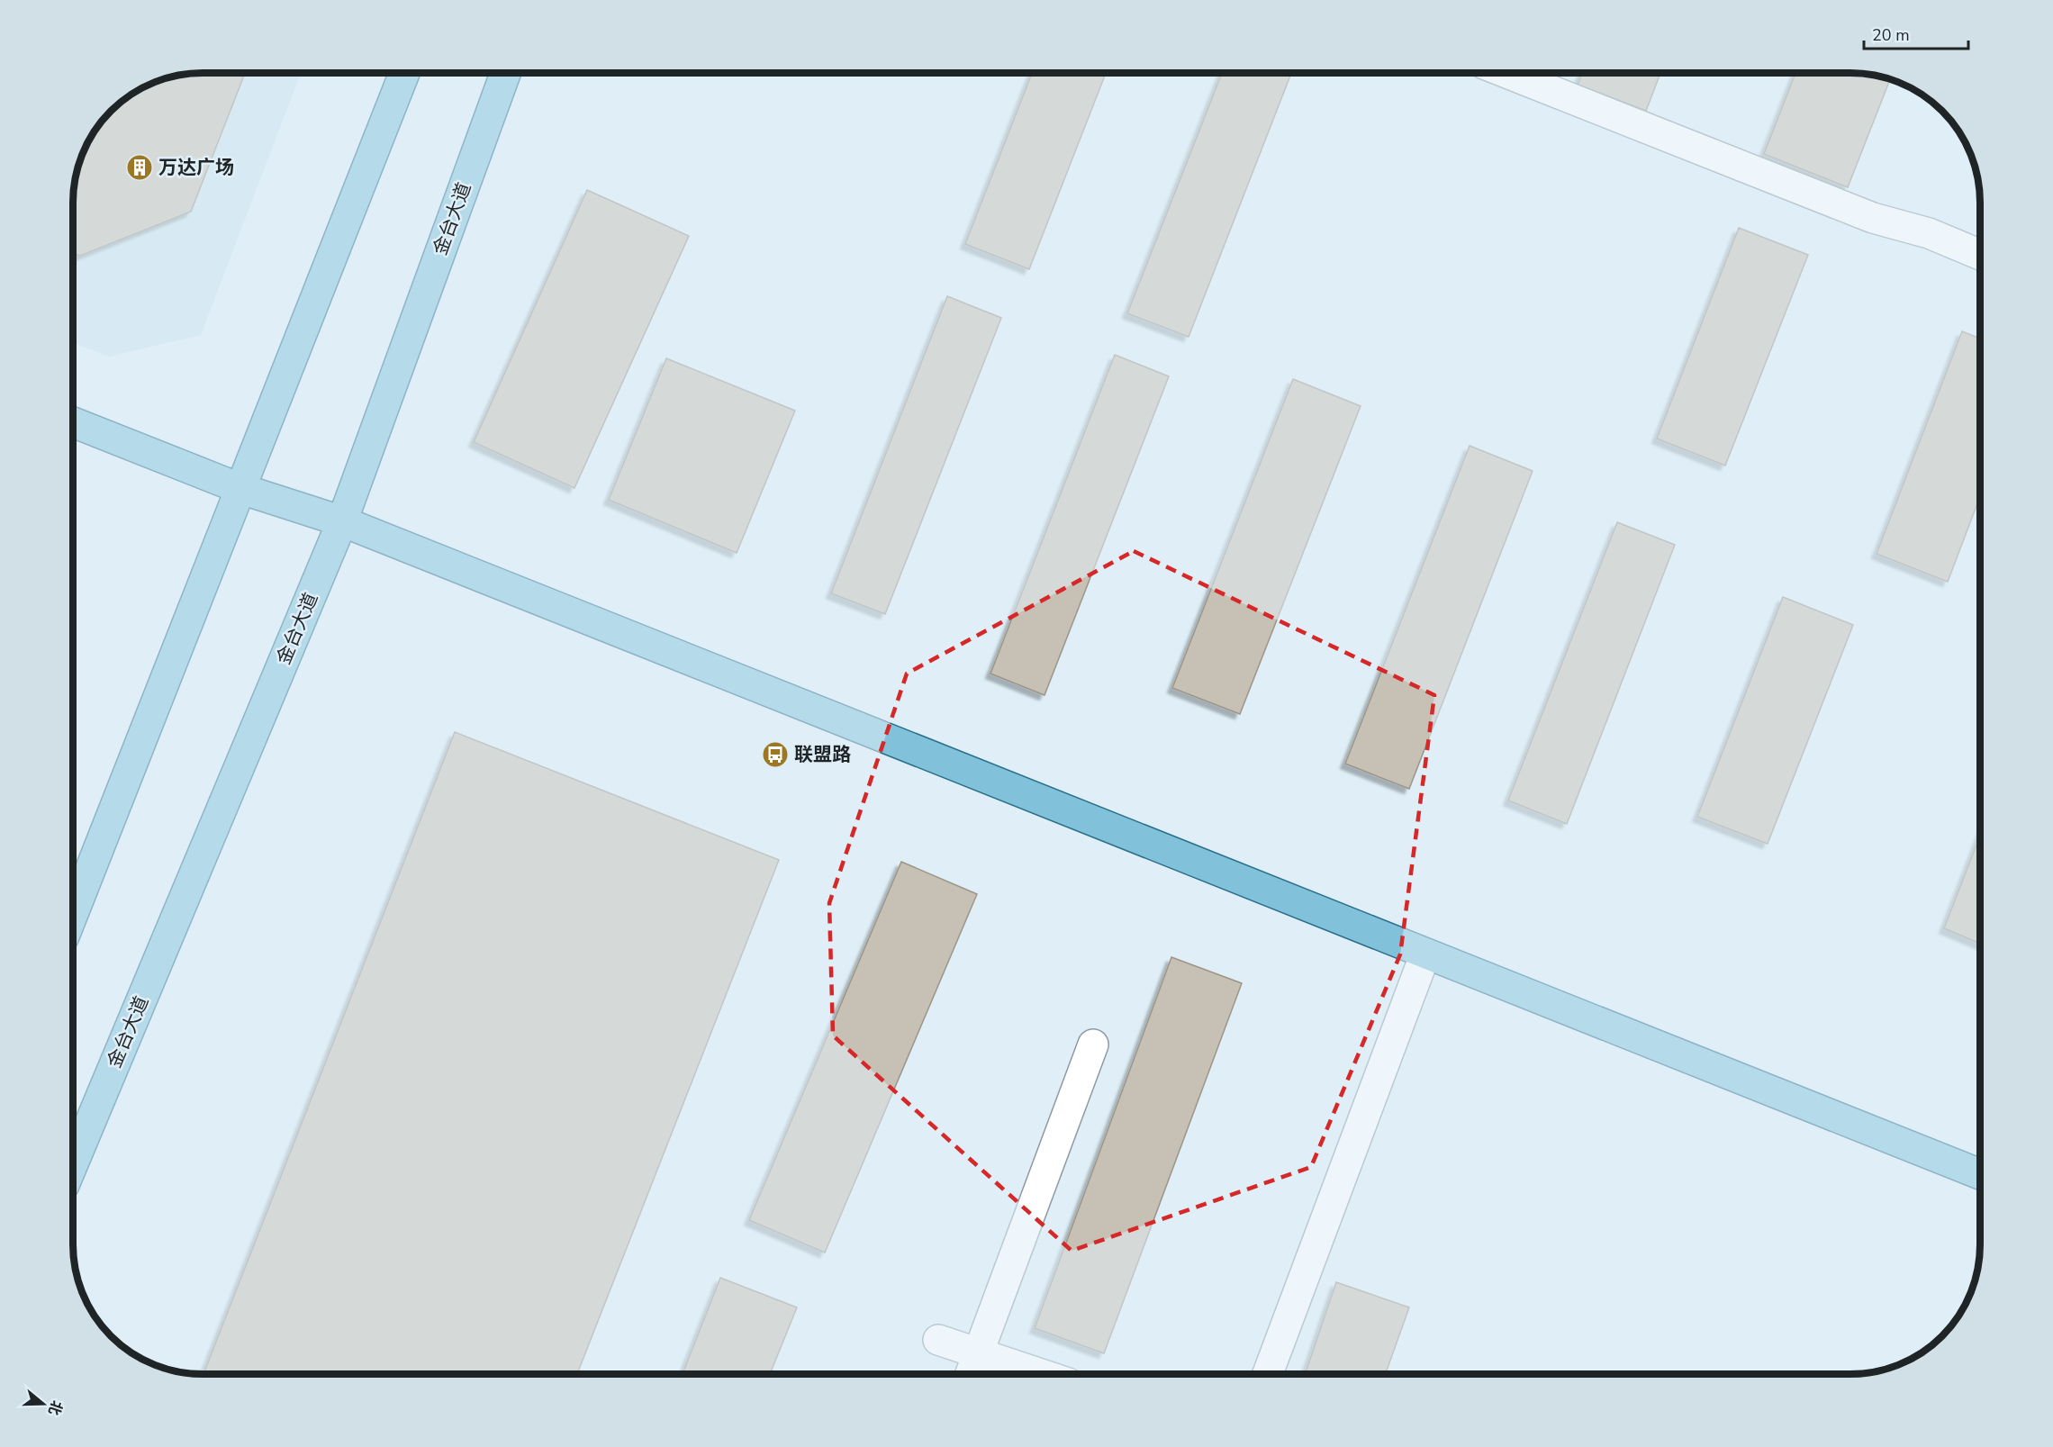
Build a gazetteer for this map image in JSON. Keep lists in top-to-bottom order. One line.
{"streets":{"main road":["金台大道"]},"places":{"building":["万达广场"],"bus stop":["联盟路"]},"scale_bar":"20 m","north":"right"}
